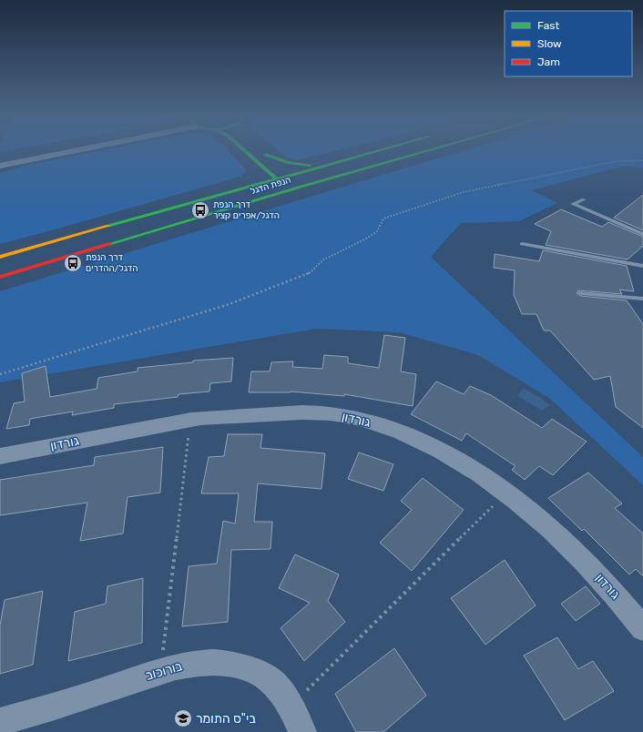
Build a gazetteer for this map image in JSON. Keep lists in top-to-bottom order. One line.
{"streets":{"main road":["הנפת הדגל"],"street":["גורדון","בורוכוב"]},"places":{"bus stop":["דרך הנפת הדגל/אפרים קציר","דרך הנפת הדגל/ההדרים"],"school or university":["בי\"ס התומר"]},"legend":["Fast","Slow","Jam"]}
